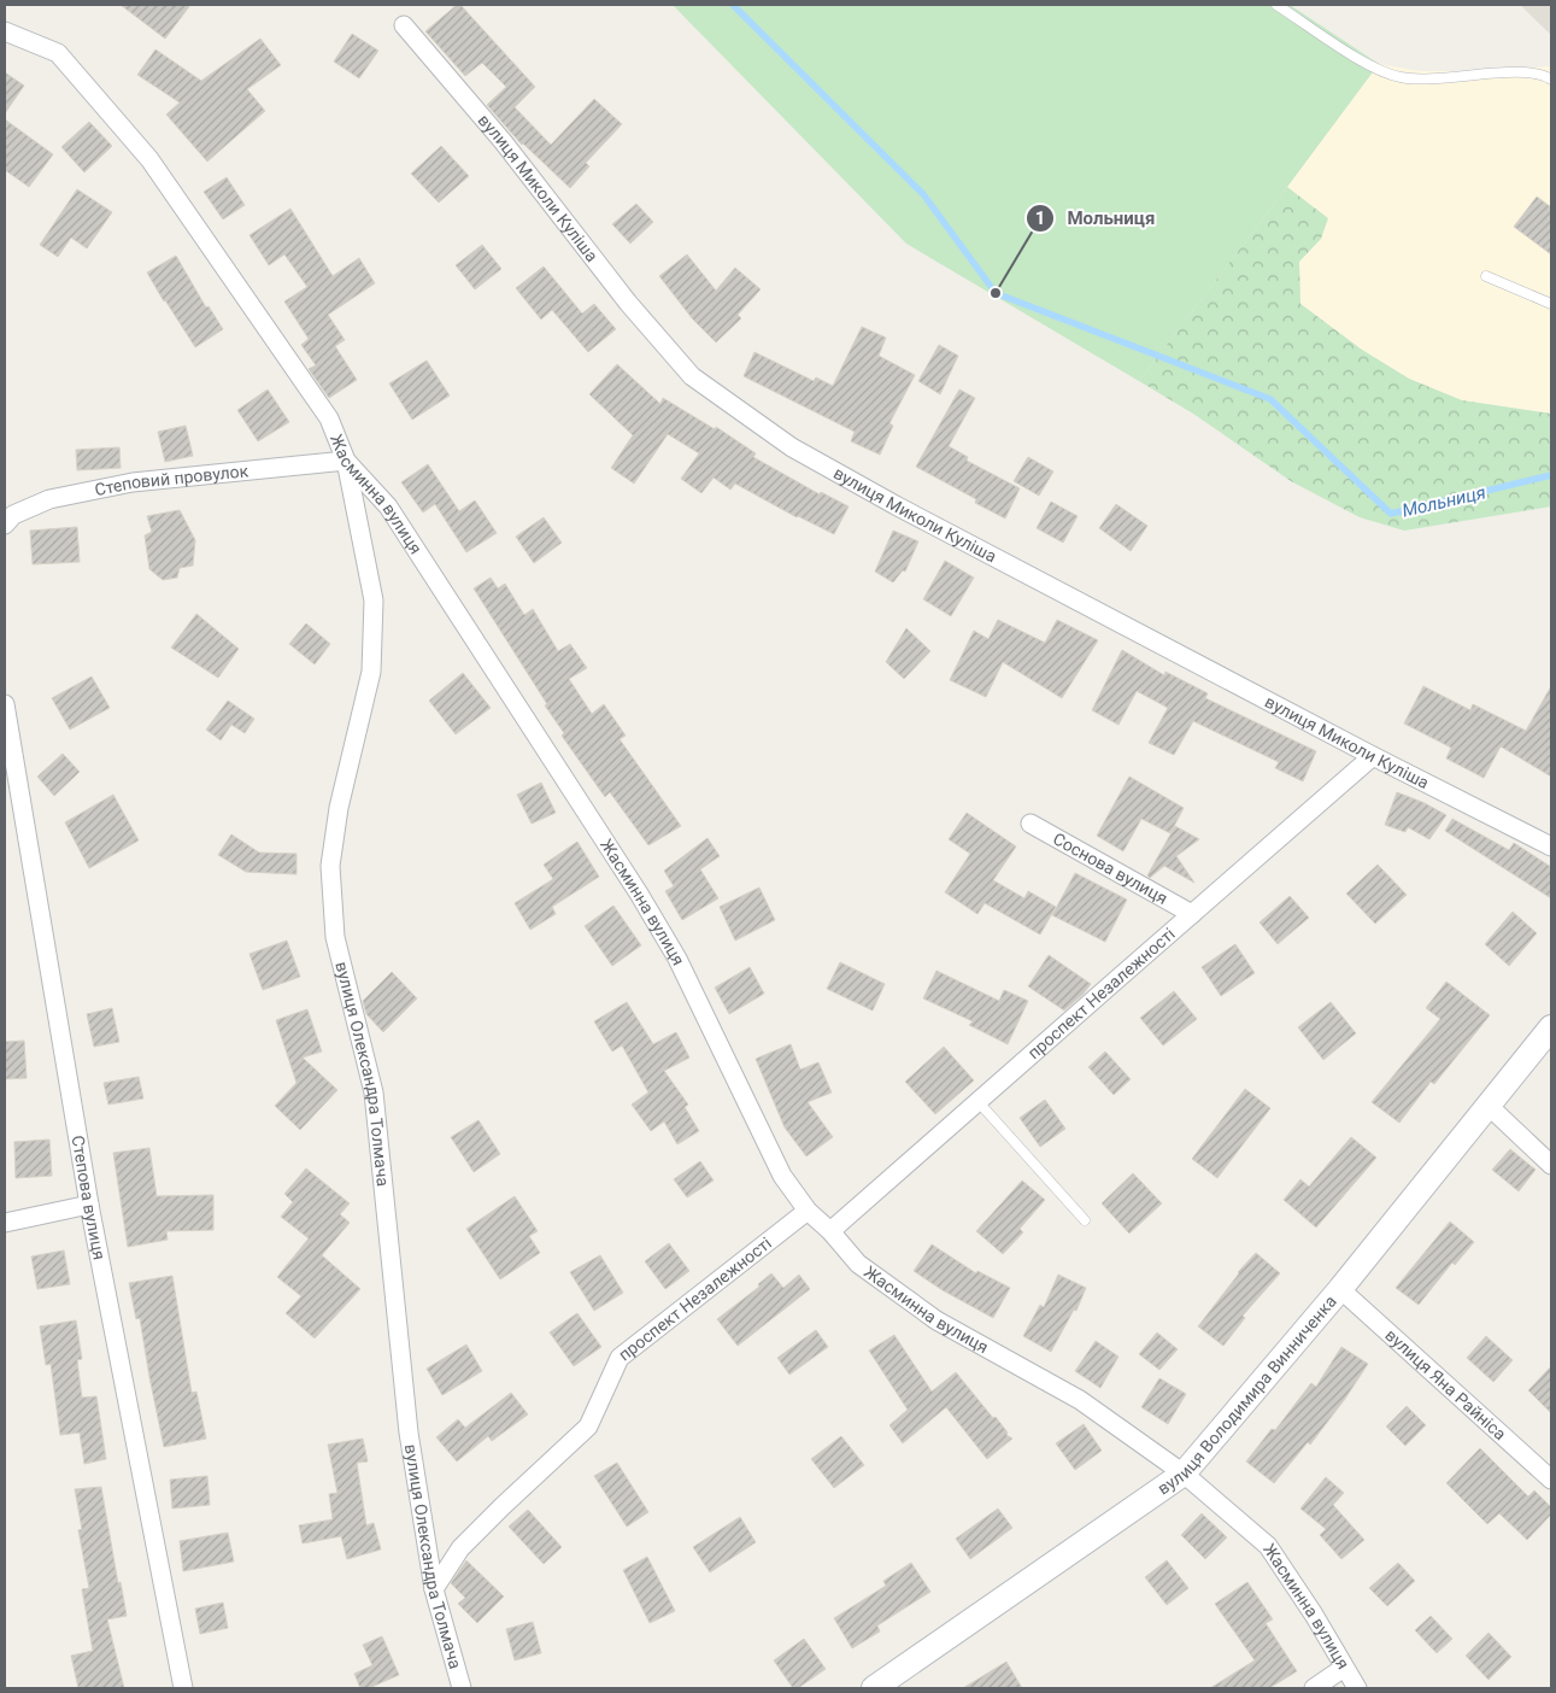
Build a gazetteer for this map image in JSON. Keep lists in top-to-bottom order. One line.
{"streets":{"main road":["вулиця Володимира Винниченка"],"street":["вулиця Миколи Куліша","Степовий провулок","Жасминна вулиця","Соснова вулиця","проспект Незалежності","вулиця Олександра Толмача","Степова вулиця","вулиця Яна Райніса"]},"crossings":[["вулиця Миколи Куліша","проспект Незалежності"],["Степовий провулок","Жасминна вулиця"],["Степовий провулок","вулиця Олександра Толмача"],["Жасминна вулиця","проспект Незалежності"],["Жасминна вулиця","вулиця Олександра Толмача"],["Жасминна вулиця","вулиця Володимира Винниченка"],["Соснова вулиця","проспект Незалежності"],["проспект Незалежності","вулиця Олександра Толмача"],["вулиця Яна Райніса","вулиця Володимира Винниченка"]],"water":["Мольниця"],"places":["Мольниця"]}
